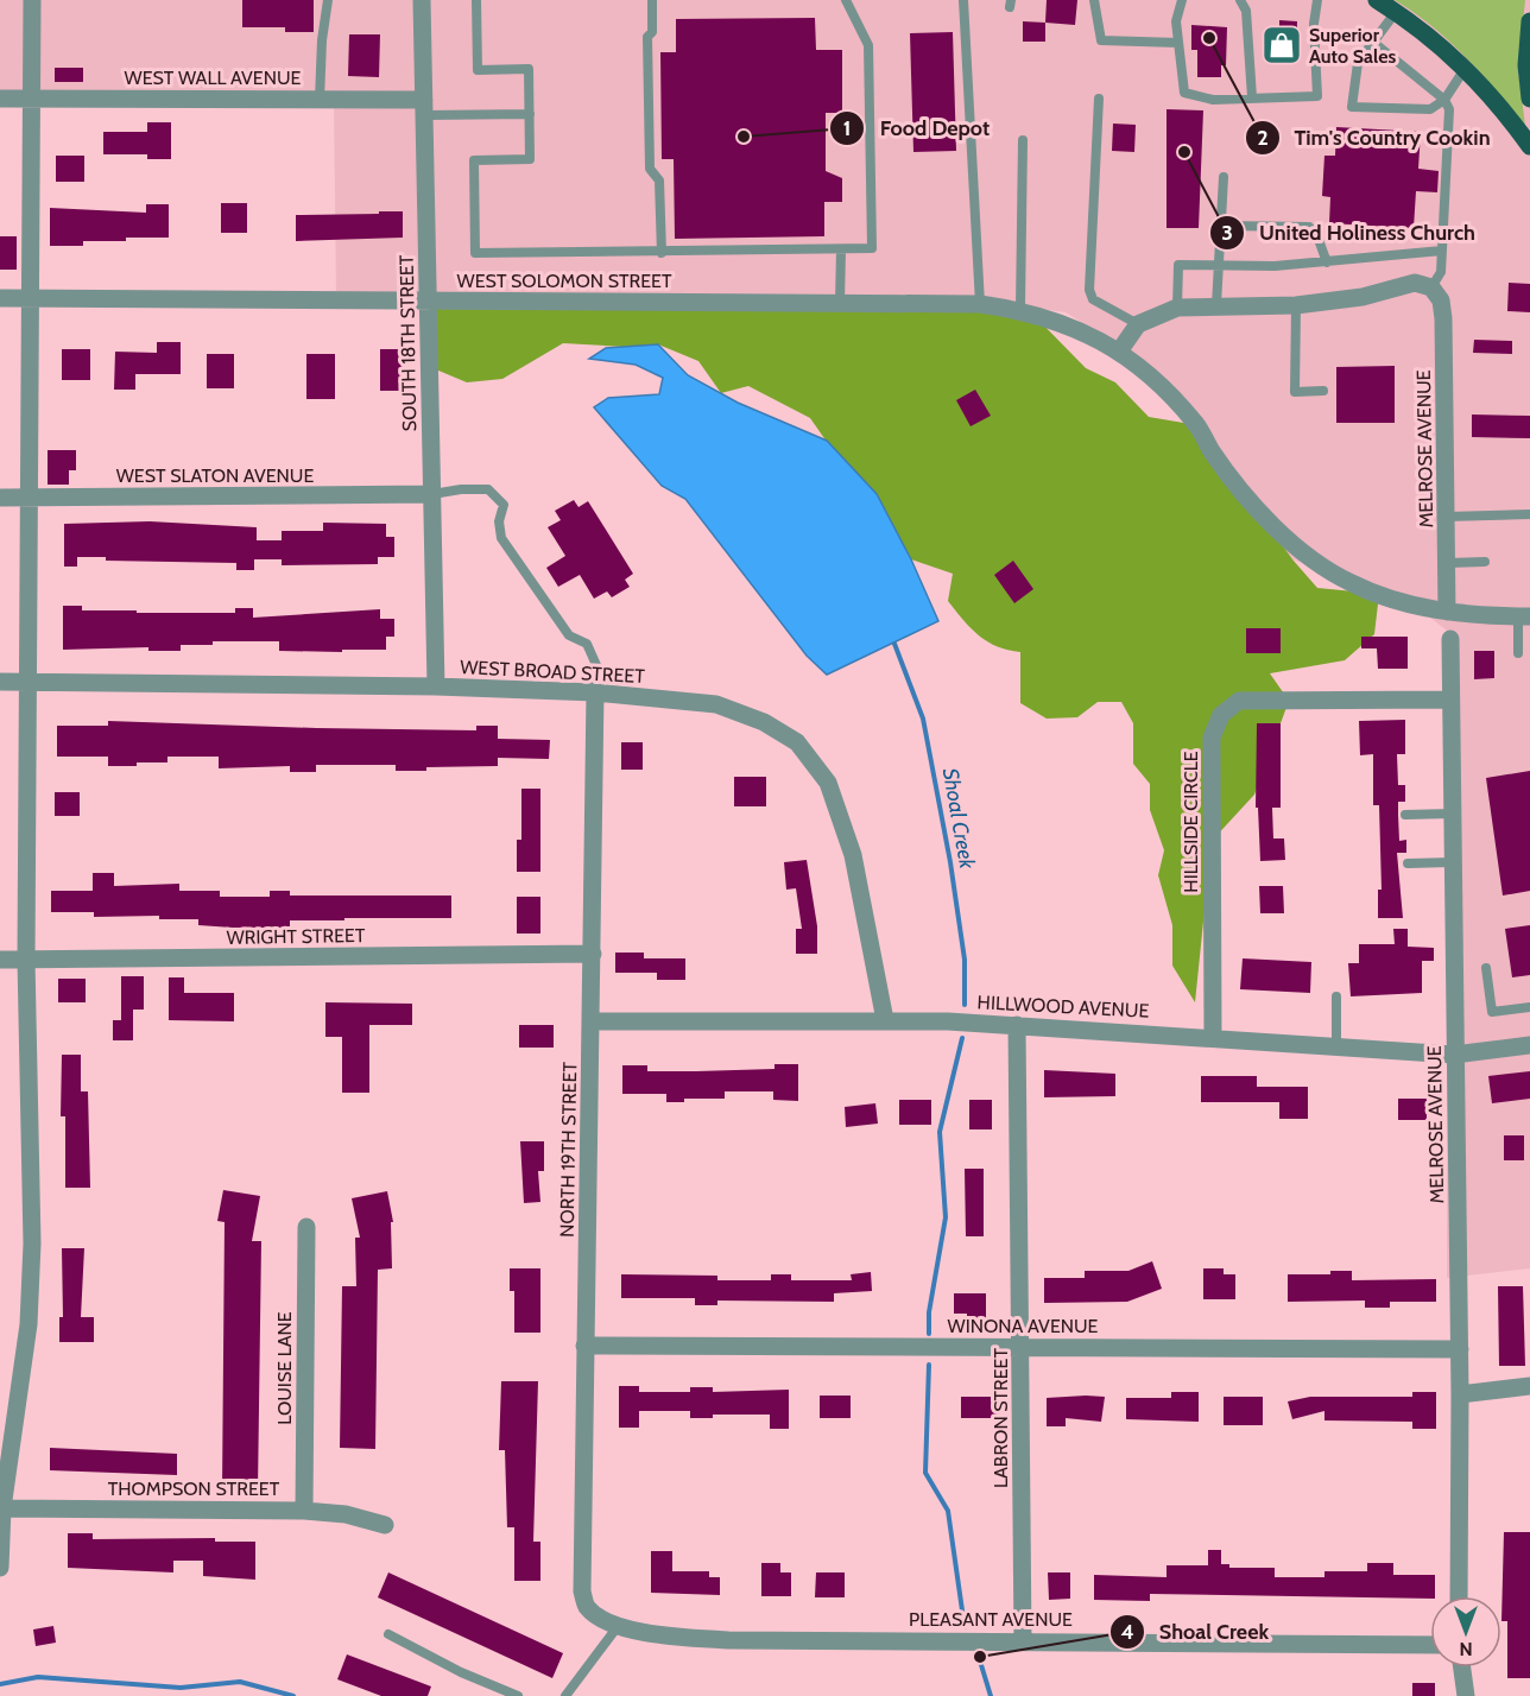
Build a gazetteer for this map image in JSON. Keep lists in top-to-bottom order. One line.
{"streets":{"street":["WEST WALL AVENUE","WEST SOLOMON STREET","SOUTH 18TH STREET","MELROSE AVENUE","WEST SLATON AVENUE","WEST BROAD STREET","HILLSIDE CIRCLE","WRIGHT STREET","HILLWOOD AVENUE","NORTH 19TH STREET","WINONA AVENUE","LOUISE LANE","LABRON STREET","THOMPSON STREET","PLEASANT AVENUE"]},"crossings":[["WEST WALL AVENUE","SOUTH 18TH STREET"],["WEST SOLOMON STREET","SOUTH 18TH STREET"],["WEST SOLOMON STREET","MELROSE AVENUE"],["SOUTH 18TH STREET","WEST SLATON AVENUE"],["SOUTH 18TH STREET","WEST BROAD STREET"],["MELROSE AVENUE","HILLSIDE CIRCLE"],["MELROSE AVENUE","HILLWOOD AVENUE"],["MELROSE AVENUE","WINONA AVENUE"],["WEST BROAD STREET","HILLWOOD AVENUE"],["WEST BROAD STREET","NORTH 19TH STREET"],["HILLSIDE CIRCLE","HILLWOOD AVENUE"],["WRIGHT STREET","NORTH 19TH STREET"],["HILLWOOD AVENUE","NORTH 19TH STREET"],["HILLWOOD AVENUE","LABRON STREET"],["NORTH 19TH STREET","WINONA AVENUE"],["NORTH 19TH STREET","PLEASANT AVENUE"],["WINONA AVENUE","LABRON STREET"],["LOUISE LANE","THOMPSON STREET"],["LABRON STREET","PLEASANT AVENUE"]],"water":["Shoal Creek"],"places":{"other":["Tim's Country Cookin","Food Depot","United Holiness Church","Shoal Creek"],"shop":["Superior Auto Sales"]},"north":"bottom"}
